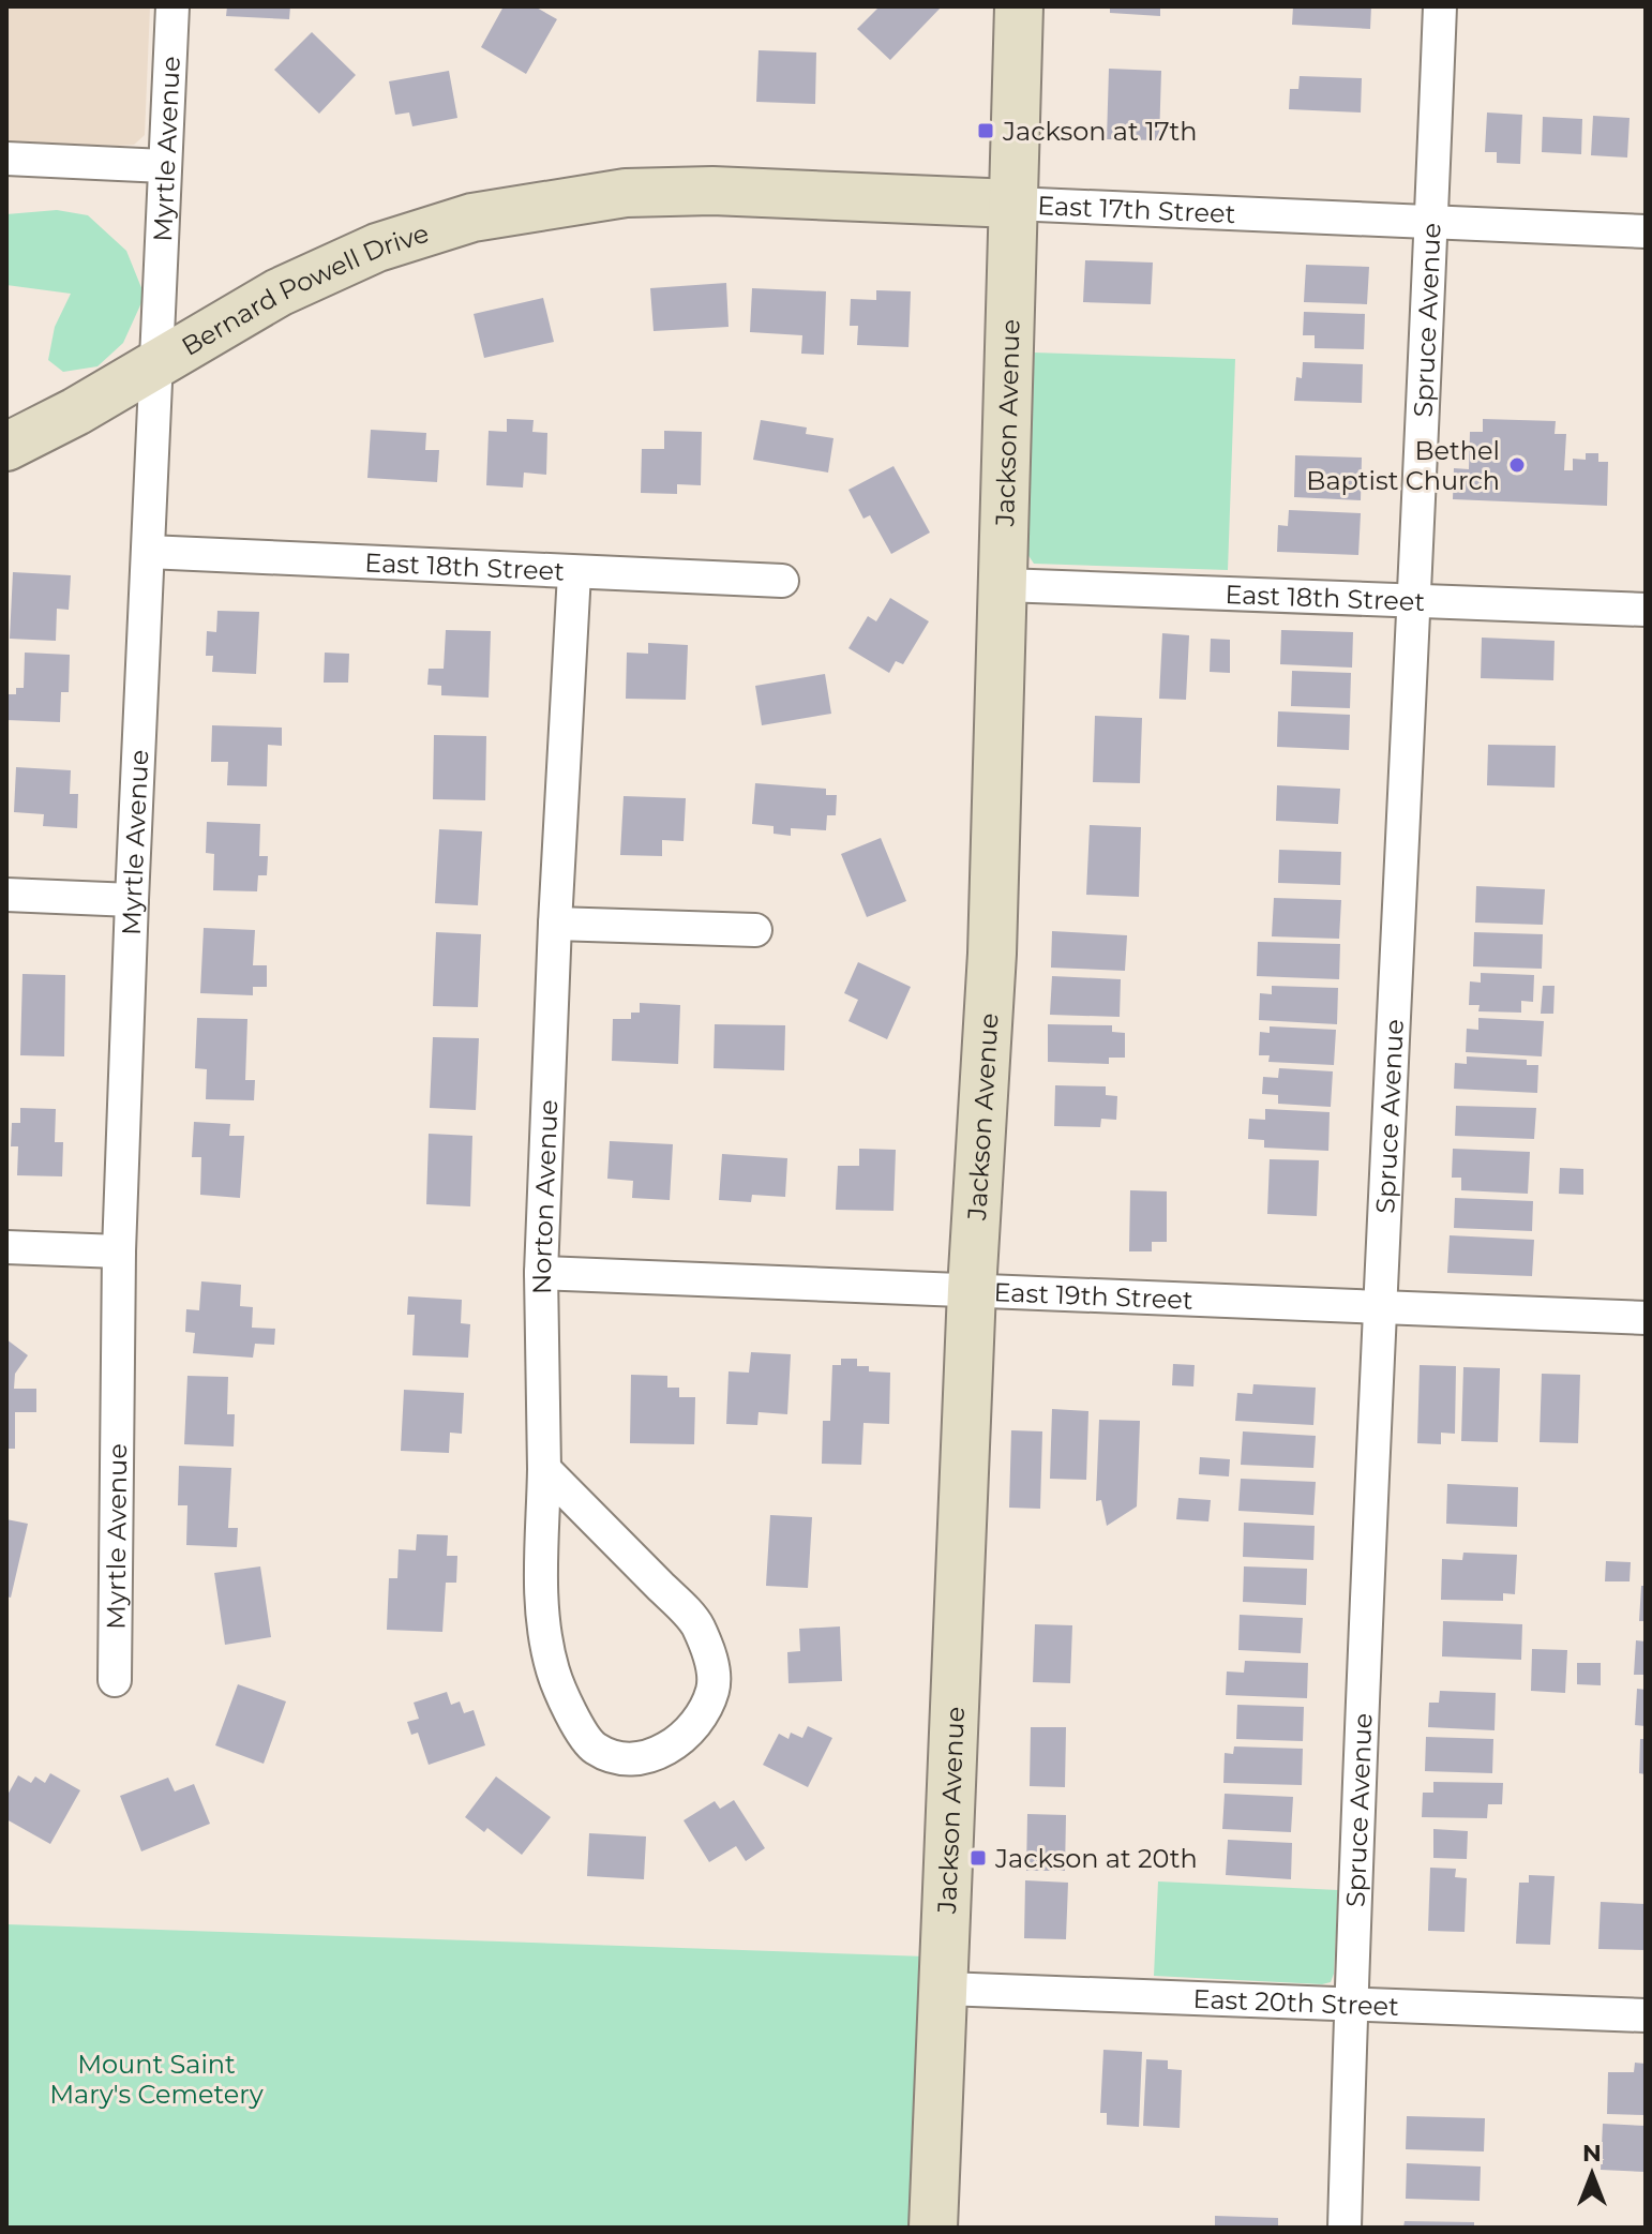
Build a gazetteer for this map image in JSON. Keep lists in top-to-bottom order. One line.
{"streets":{"street":["Myrtle Avenue","East 17th Street","Bernard Powell Drive","Spruce Avenue","Jackson Avenue","East 18th Street","Norton Avenue","East 19th Street","East 20th Street"]},"crossings":[["Myrtle Avenue","Bernard Powell Drive"],["Myrtle Avenue","East 18th Street"],["East 17th Street","Bernard Powell Drive"],["East 17th Street","Spruce Avenue"],["East 17th Street","Jackson Avenue"],["Spruce Avenue","East 18th Street"],["Spruce Avenue","East 19th Street"],["Spruce Avenue","East 20th Street"],["Jackson Avenue","East 18th Street"],["Jackson Avenue","East 19th Street"],["Jackson Avenue","East 20th Street"],["East 18th Street","Norton Avenue"],["Norton Avenue","East 19th Street"]],"parks":["Mount Saint Mary's Cemetery"],"places":{"transit":["Jackson at 17th","Jackson at 20th"],"other":["Bethel Baptist Church"]},"north":"top"}
